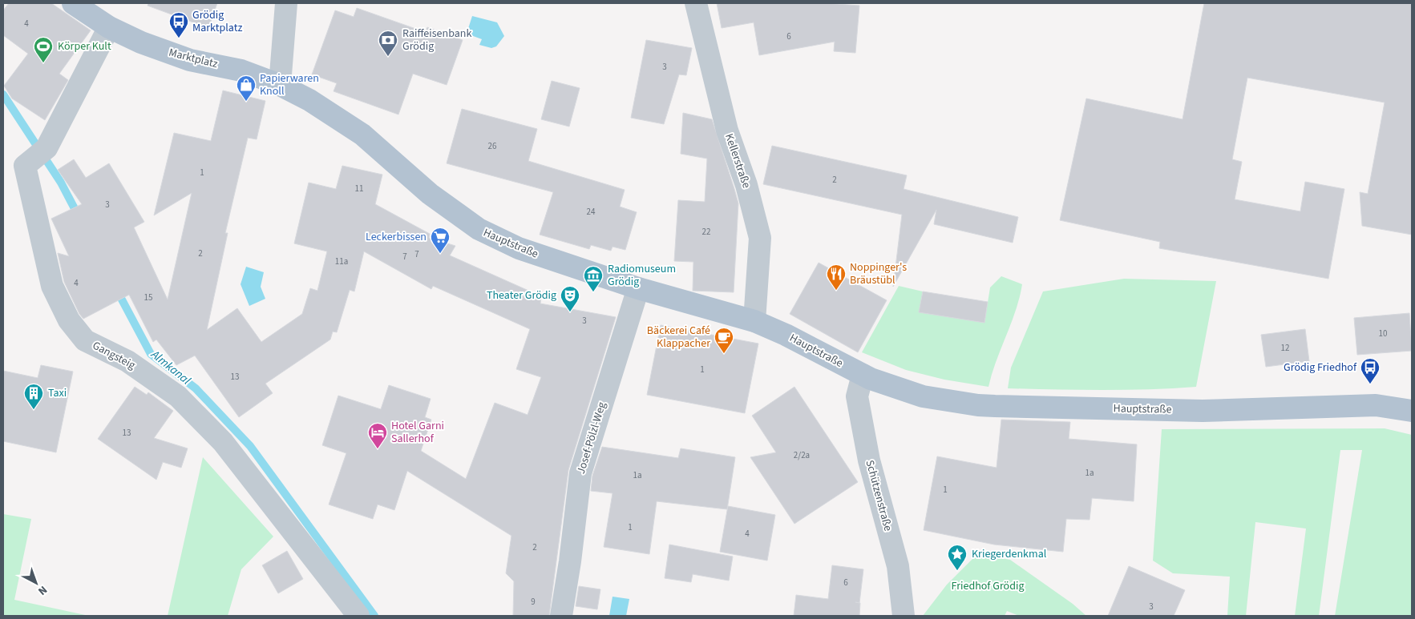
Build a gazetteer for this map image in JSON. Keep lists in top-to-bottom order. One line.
{"streets":{"main road":["Marktplatz","Hauptstraße"],"street":["Kellerstraße","Gangsteig","Josef-Pölzl-Weg","Schützenstraße"]},"crossings":[["Marktplatz","Hauptstraße"],["Marktplatz","Gangsteig"],["Kellerstraße","Hauptstraße"],["Hauptstraße","Josef-Pölzl-Weg"],["Hauptstraße","Schützenstraße"]],"water":["Almkanal"],"parks":["Friedhof Grödig"],"places":{"bus stop":["Grödig Marktplatz","Grödig Friedhof"],"bank":["Raiffeisenbank Grödig"],"sports":["Körper Kult"],"shop":["Papierwaren Knoll"],"supermarket":["Leckerbissen"],"restaurant":["Noppinger's Bräustübl"],"museum":["Radiomuseum Grödig"],"theatre":["Theater Grödig"],"cafe":["Bäckerei Café Klappacher"],"building":["Taxi"],"hotel":["Hotel Garni Sallerhof"],"place":["Kriegerdenkmal"]},"house_numbers":["4","6","3","26","1","2","11","3","24","22","2","7","7","11a","4","15","3","10","12","1","13","13","2/2a","1a","1a","1","1","4","2","6","9","3"],"north":"bottom right"}
